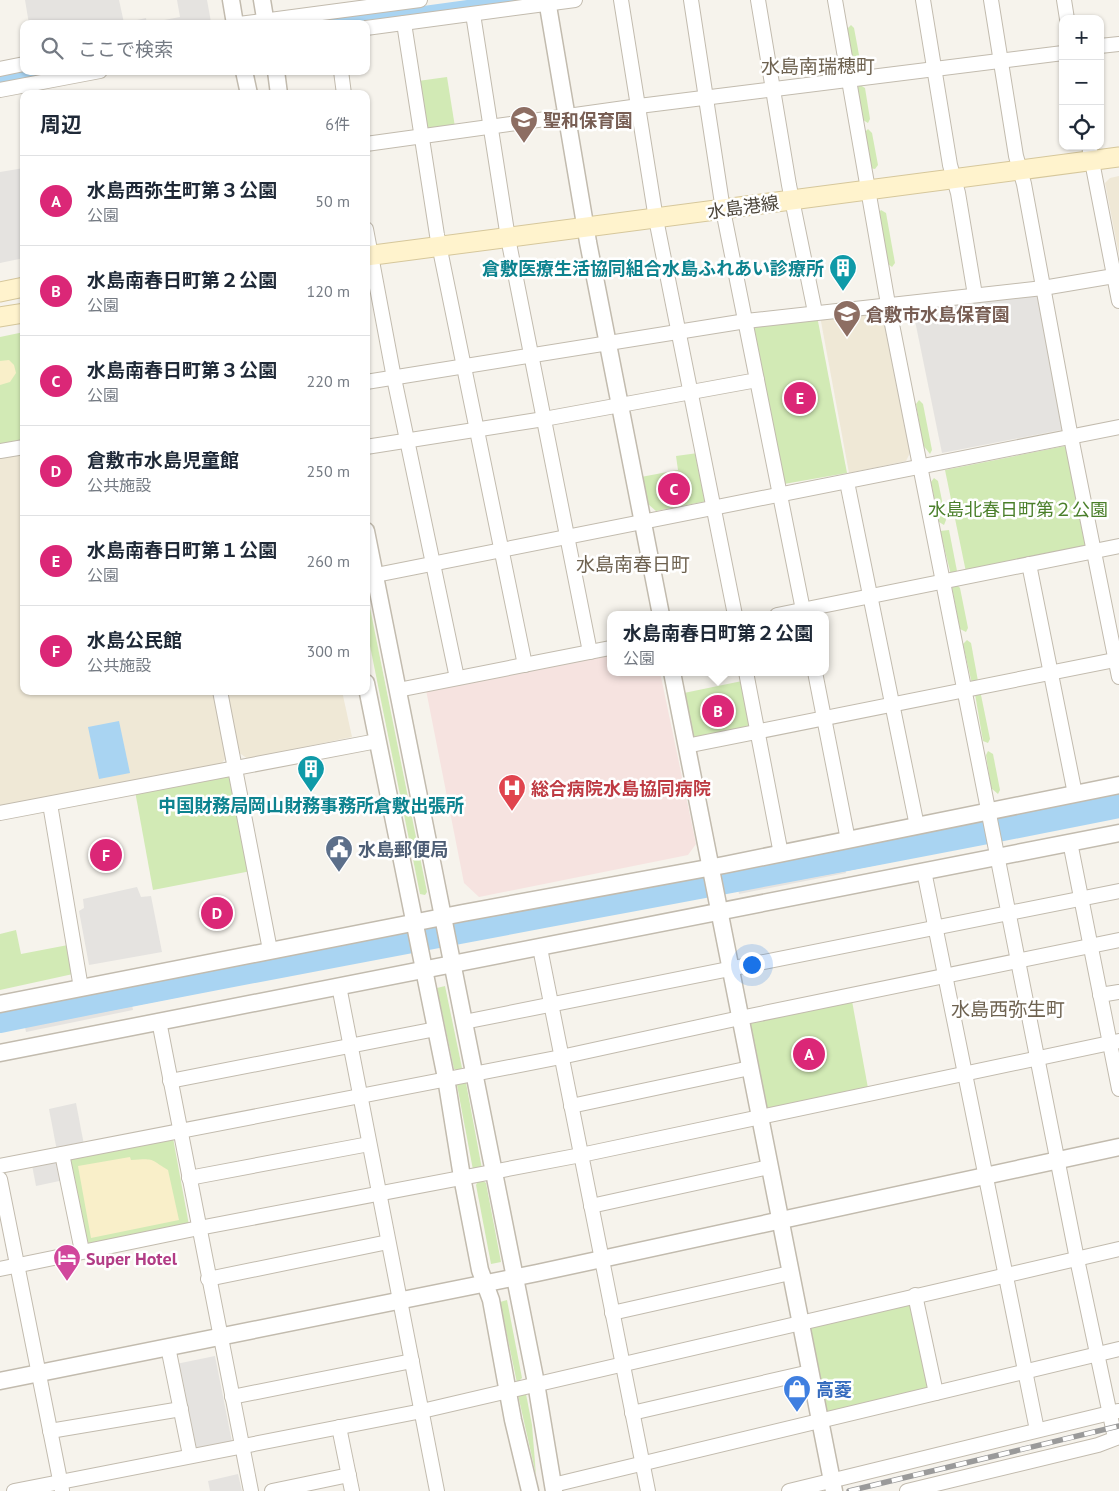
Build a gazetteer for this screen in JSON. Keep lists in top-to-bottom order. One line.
{"streets":{"main road":["水島港線"]},"districts":["水島南瑞穂町","水島南春日町","水島西弥生町"],"parks":["水島北春日町第２公園"],"places":{"school or university":["聖和保育園","倉敷市水島保育園"],"building":["倉敷医療生活協同組合水島ふれあい診療所","中国財務局岡山財務事務所倉敷出張所"],"hospital":["総合病院水島協同病院"],"public building":["水島郵便局"],"hotel":["Super Hotel"],"shop":["高菱"]},"page":{"map_buttons":["+","−"],"search":"ここで検索","heading":["周辺","6件"],"list":[{"mark":"A","name":"水島西弥生町第３公園","note":"公園","value":"50 m"},{"mark":"B","name":"水島南春日町第２公園","note":"公園","value":"120 m"},{"mark":"C","name":"水島南春日町第３公園","note":"公園","value":"220 m"},{"mark":"D","name":"倉敷市水島児童館","note":"公共施設","value":"250 m"},{"mark":"E","name":"水島南春日町第１公園","note":"公園","value":"260 m"},{"mark":"F","name":"水島公民館","note":"公共施設","value":"300 m"}],"pins":["E","C","B","F","D","A"],"popup":["水島南春日町第２公園","公園"]}}
